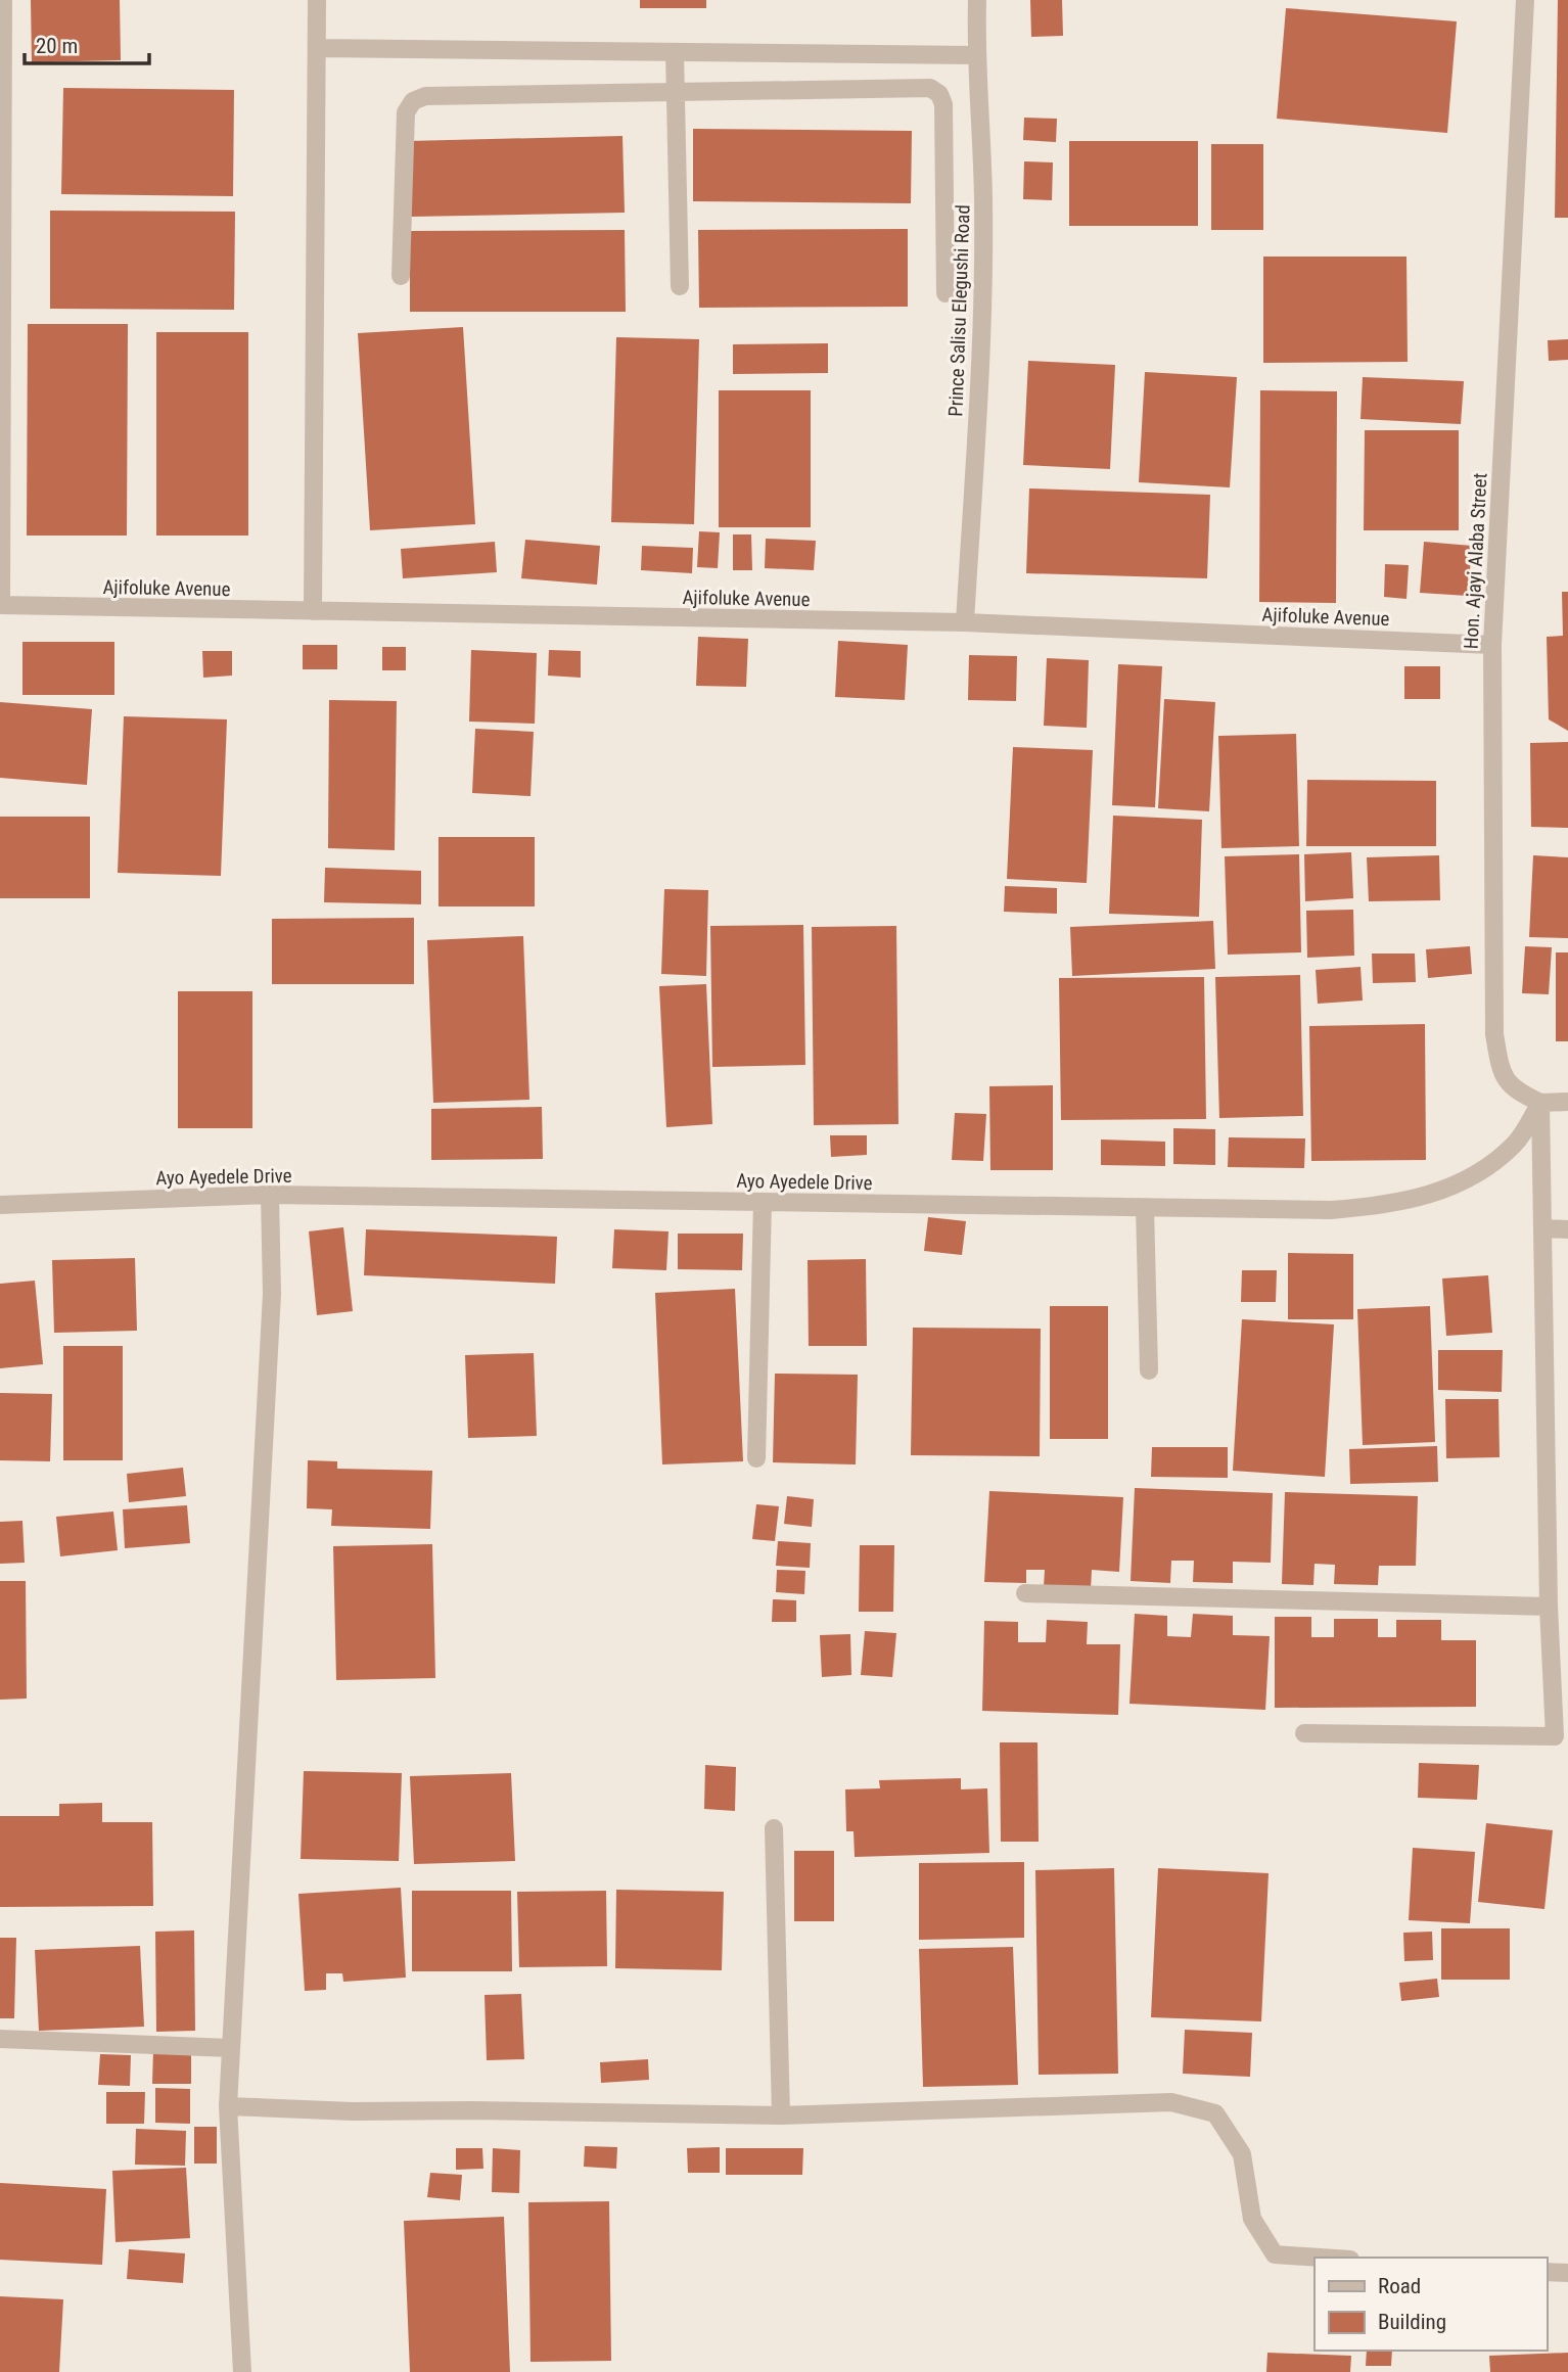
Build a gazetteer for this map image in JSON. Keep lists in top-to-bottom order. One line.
{"streets":{"street":["Prince Salisu Elegushi Road","Hon. Ajayi Alaba Street","Ajifoluke Avenue","Ayo Ayedele Drive"]},"crossings":[["Prince Salisu Elegushi Road","Ajifoluke Avenue"],["Hon. Ajayi Alaba Street","Ajifoluke Avenue"],["Hon. Ajayi Alaba Street","Ayo Ayedele Drive"]],"legend":["Road","Building"],"scale_bar":"20 m"}
